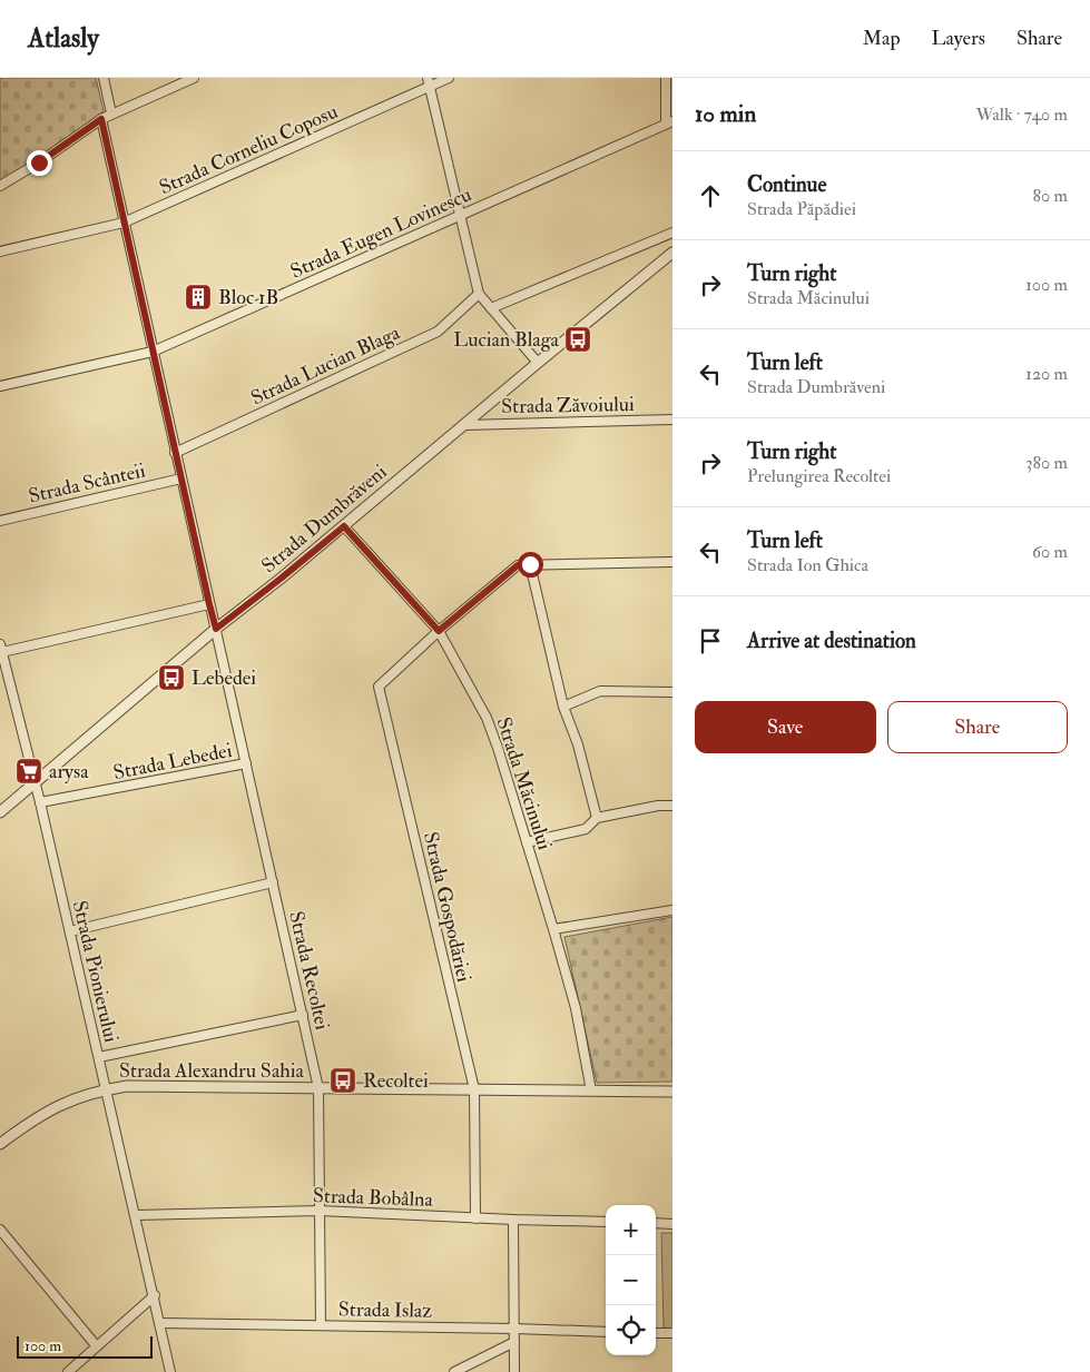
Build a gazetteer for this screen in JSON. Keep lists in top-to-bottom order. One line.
{"streets":{"street":["Strada Corneliu Coposu","Strada Eugen Lovinescu","Strada Lucian Blaga","Strada Zăvoiului","Strada Scânteii","Strada Dumbrăveni","Strada Lebedei","Strada Măcinului","Strada Gospodăriei","Strada Recoltei","Strada Pionierului","Strada Alexandru Sahia","Strada Bobâlna","Strada Islaz"]},"crossings":[["Strada Corneliu Coposu","Strada Recoltei"],["Strada Eugen Lovinescu","Strada Recoltei"],["Strada Lucian Blaga","Strada Recoltei"],["Strada Zăvoiului","Strada Dumbrăveni"],["Strada Scânteii","Strada Recoltei"],["Strada Dumbrăveni","Strada Măcinului"],["Strada Dumbrăveni","Strada Recoltei"],["Strada Dumbrăveni","Strada Pionierului"],["Strada Lebedei","Strada Recoltei"],["Strada Lebedei","Strada Pionierului"],["Strada Măcinului","Strada Gospodăriei"],["Strada Măcinului","Strada Alexandru Sahia"],["Strada Gospodăriei","Strada Alexandru Sahia"],["Strada Gospodăriei","Strada Bobâlna"],["Strada Recoltei","Strada Alexandru Sahia"],["Strada Recoltei","Strada Bobâlna"],["Strada Recoltei","Strada Islaz"],["Strada Pionierului","Strada Alexandru Sahia"],["Strada Pionierului","Strada Bobâlna"],["Strada Pionierului","Strada Islaz"]],"places":{"building":["Bloc 1B"],"bus stop":["Lucian Blaga","Lebedei","Recoltei"],"supermarket":["arysa"]},"scale_bar":"100 m","page":{"header":"Atlasly","nav":["Map","Layers","Share"],"heading":["10 min","Walk · 740 m"],"list":[["Continue","Strada Păpădiei","80 m"],["Turn right","Strada Măcinului","100 m"],["Turn left","Strada Dumbrăveni","120 m"],["Turn right","Prelungirea Recoltei","380 m"],["Turn left","Strada Ion Ghica","60 m"],"Arrive at destination"],"buttons":["Save","Share"],"map_buttons":["+","−"],"scale":"100 m"}}
